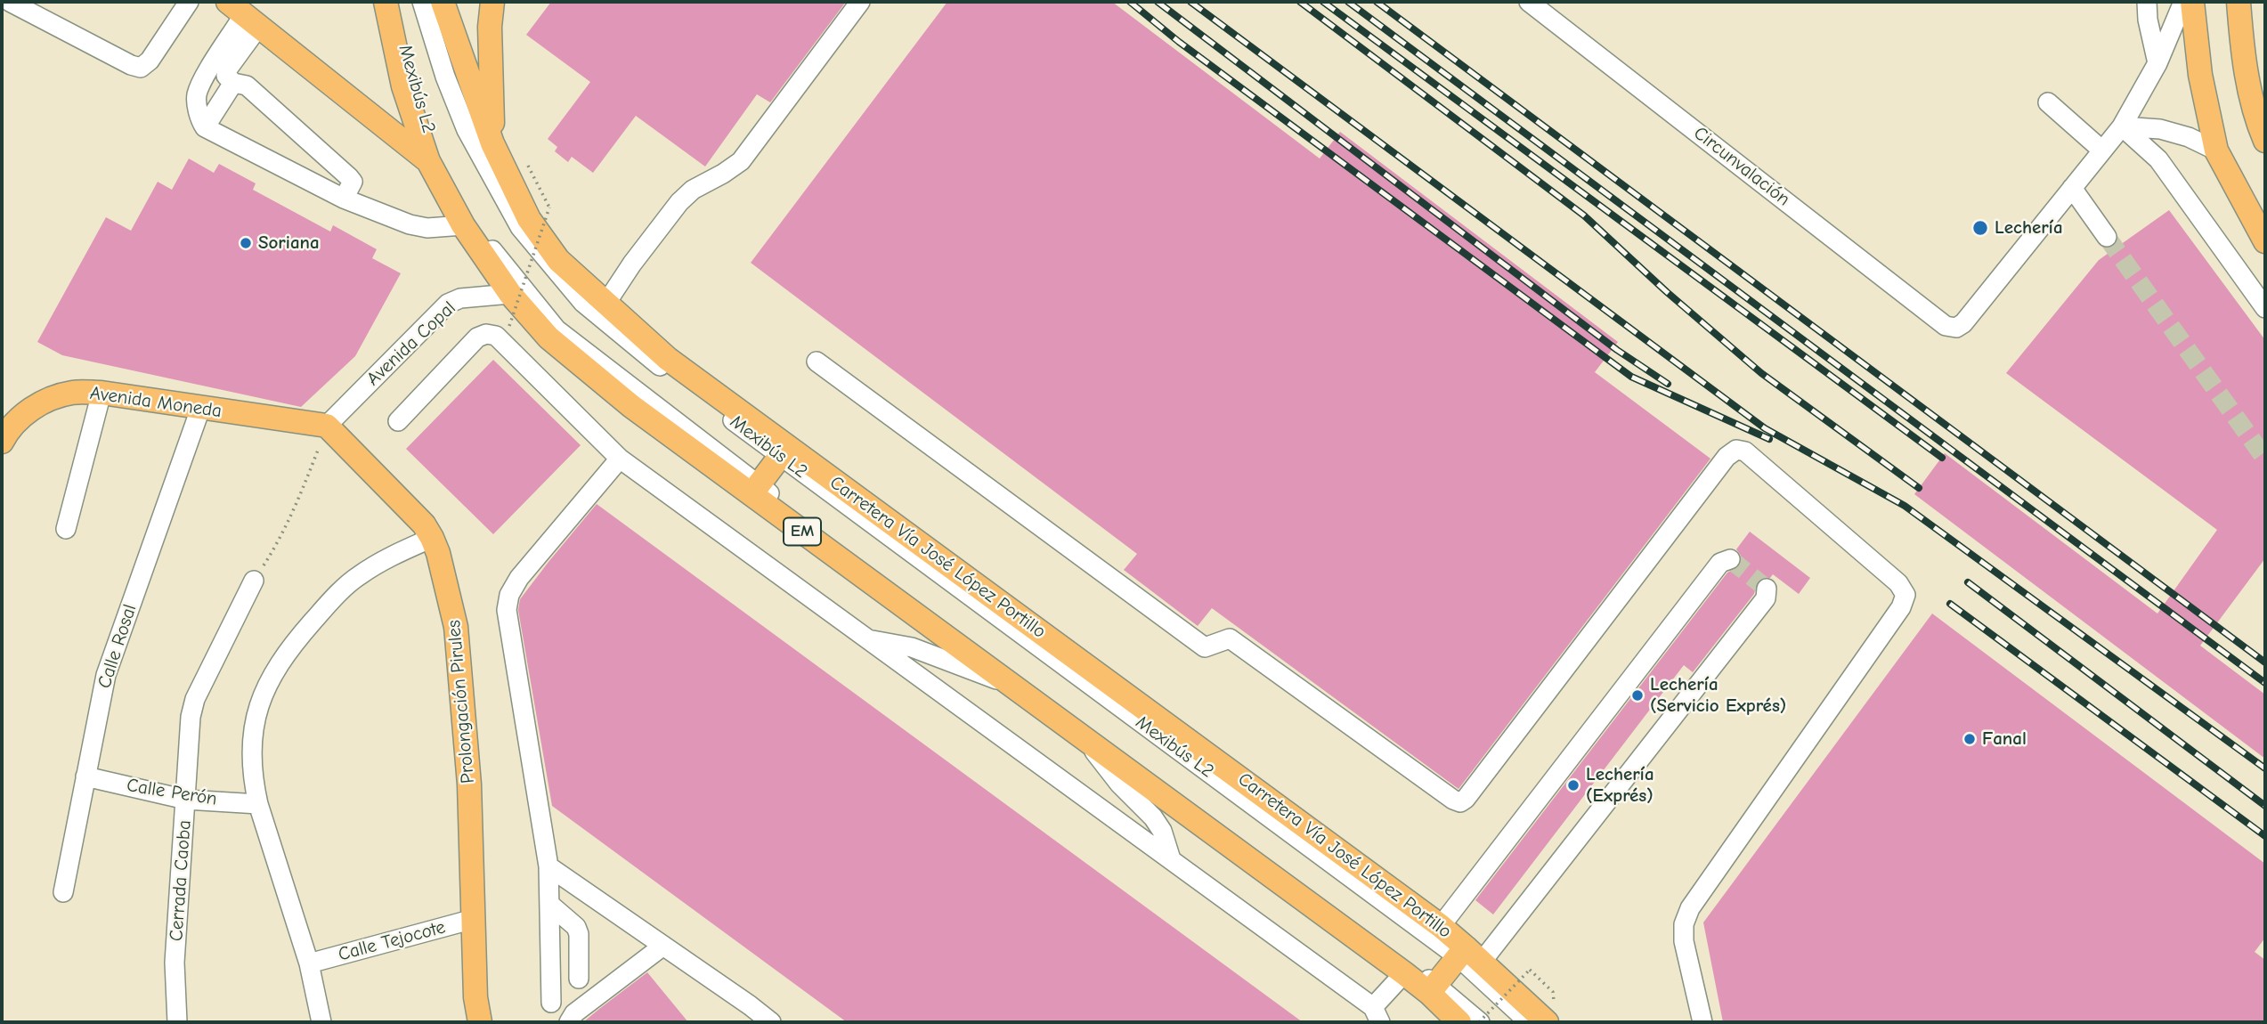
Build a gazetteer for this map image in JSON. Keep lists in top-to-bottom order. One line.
{"streets":{"main road":["Avenida Moneda","EM","Carretera Vía José López Portillo","Prolongación Pirules"],"street":["Mexibús L2","Circunvalación","Avenida Copal","Calle Rosal","Calle Perón","Cerrada Caoba","Calle Tejocote"]},"crossings":[["Mexibús L2","EM"],["Mexibús L2","Carretera Vía José López Portillo"],["Avenida Copal","Avenida Moneda"],["Avenida Copal","EM"],["Avenida Copal","Prolongación Pirules"],["Avenida Moneda","Calle Rosal"],["Avenida Moneda","Prolongación Pirules"],["Calle Rosal","Calle Perón"],["Prolongación Pirules","Calle Tejocote"],["Calle Perón","Cerrada Caoba"]],"places":["Lechería","Soriana","Lechería (Servicio Exprés)","Fanal","Lechería (Exprés)"]}
